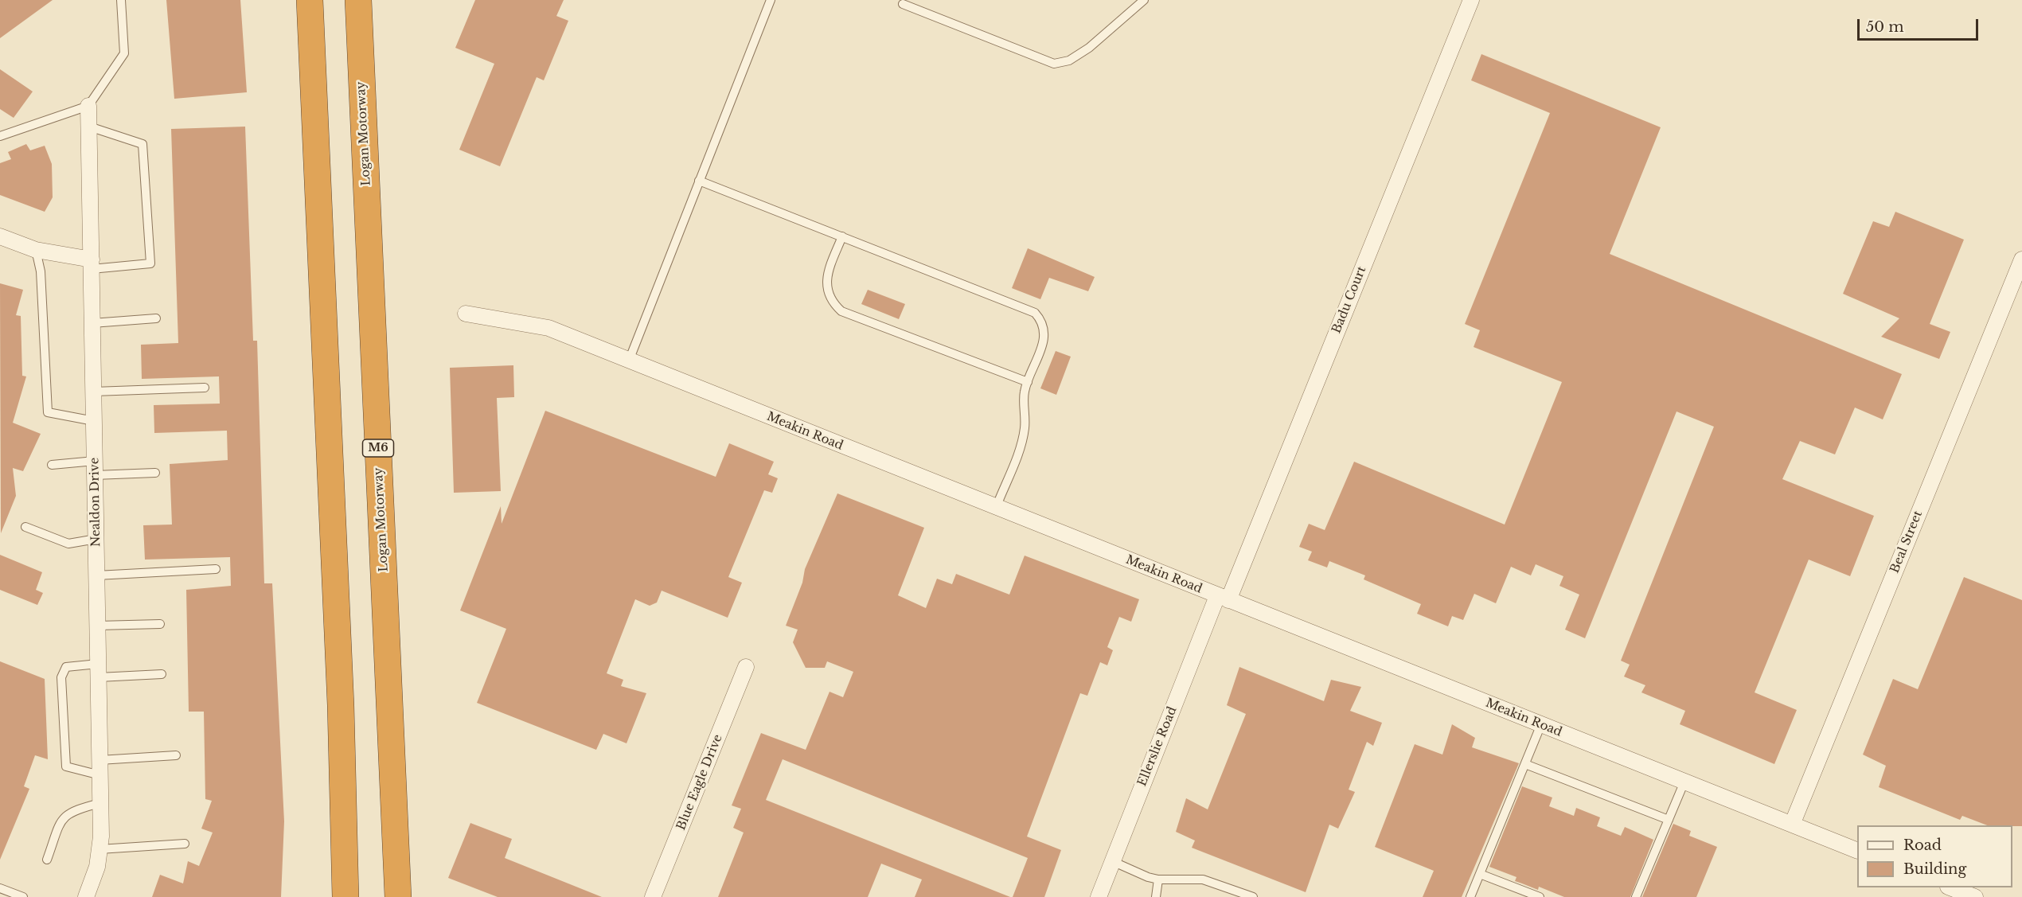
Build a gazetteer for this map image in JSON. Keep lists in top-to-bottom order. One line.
{"streets":{"highway":["Logan Motorway","M6"],"street":["Badu Court","Meakin Road","Nealdon Drive","Beal Street","Ellerslie Road","Blue Eagle Drive"]},"crossings":[["Badu Court","Meakin Road"],["Badu Court","Ellerslie Road"],["Meakin Road","Beal Street"],["Meakin Road","Ellerslie Road"]],"legend":["Road","Building"],"scale_bar":"50 m"}
